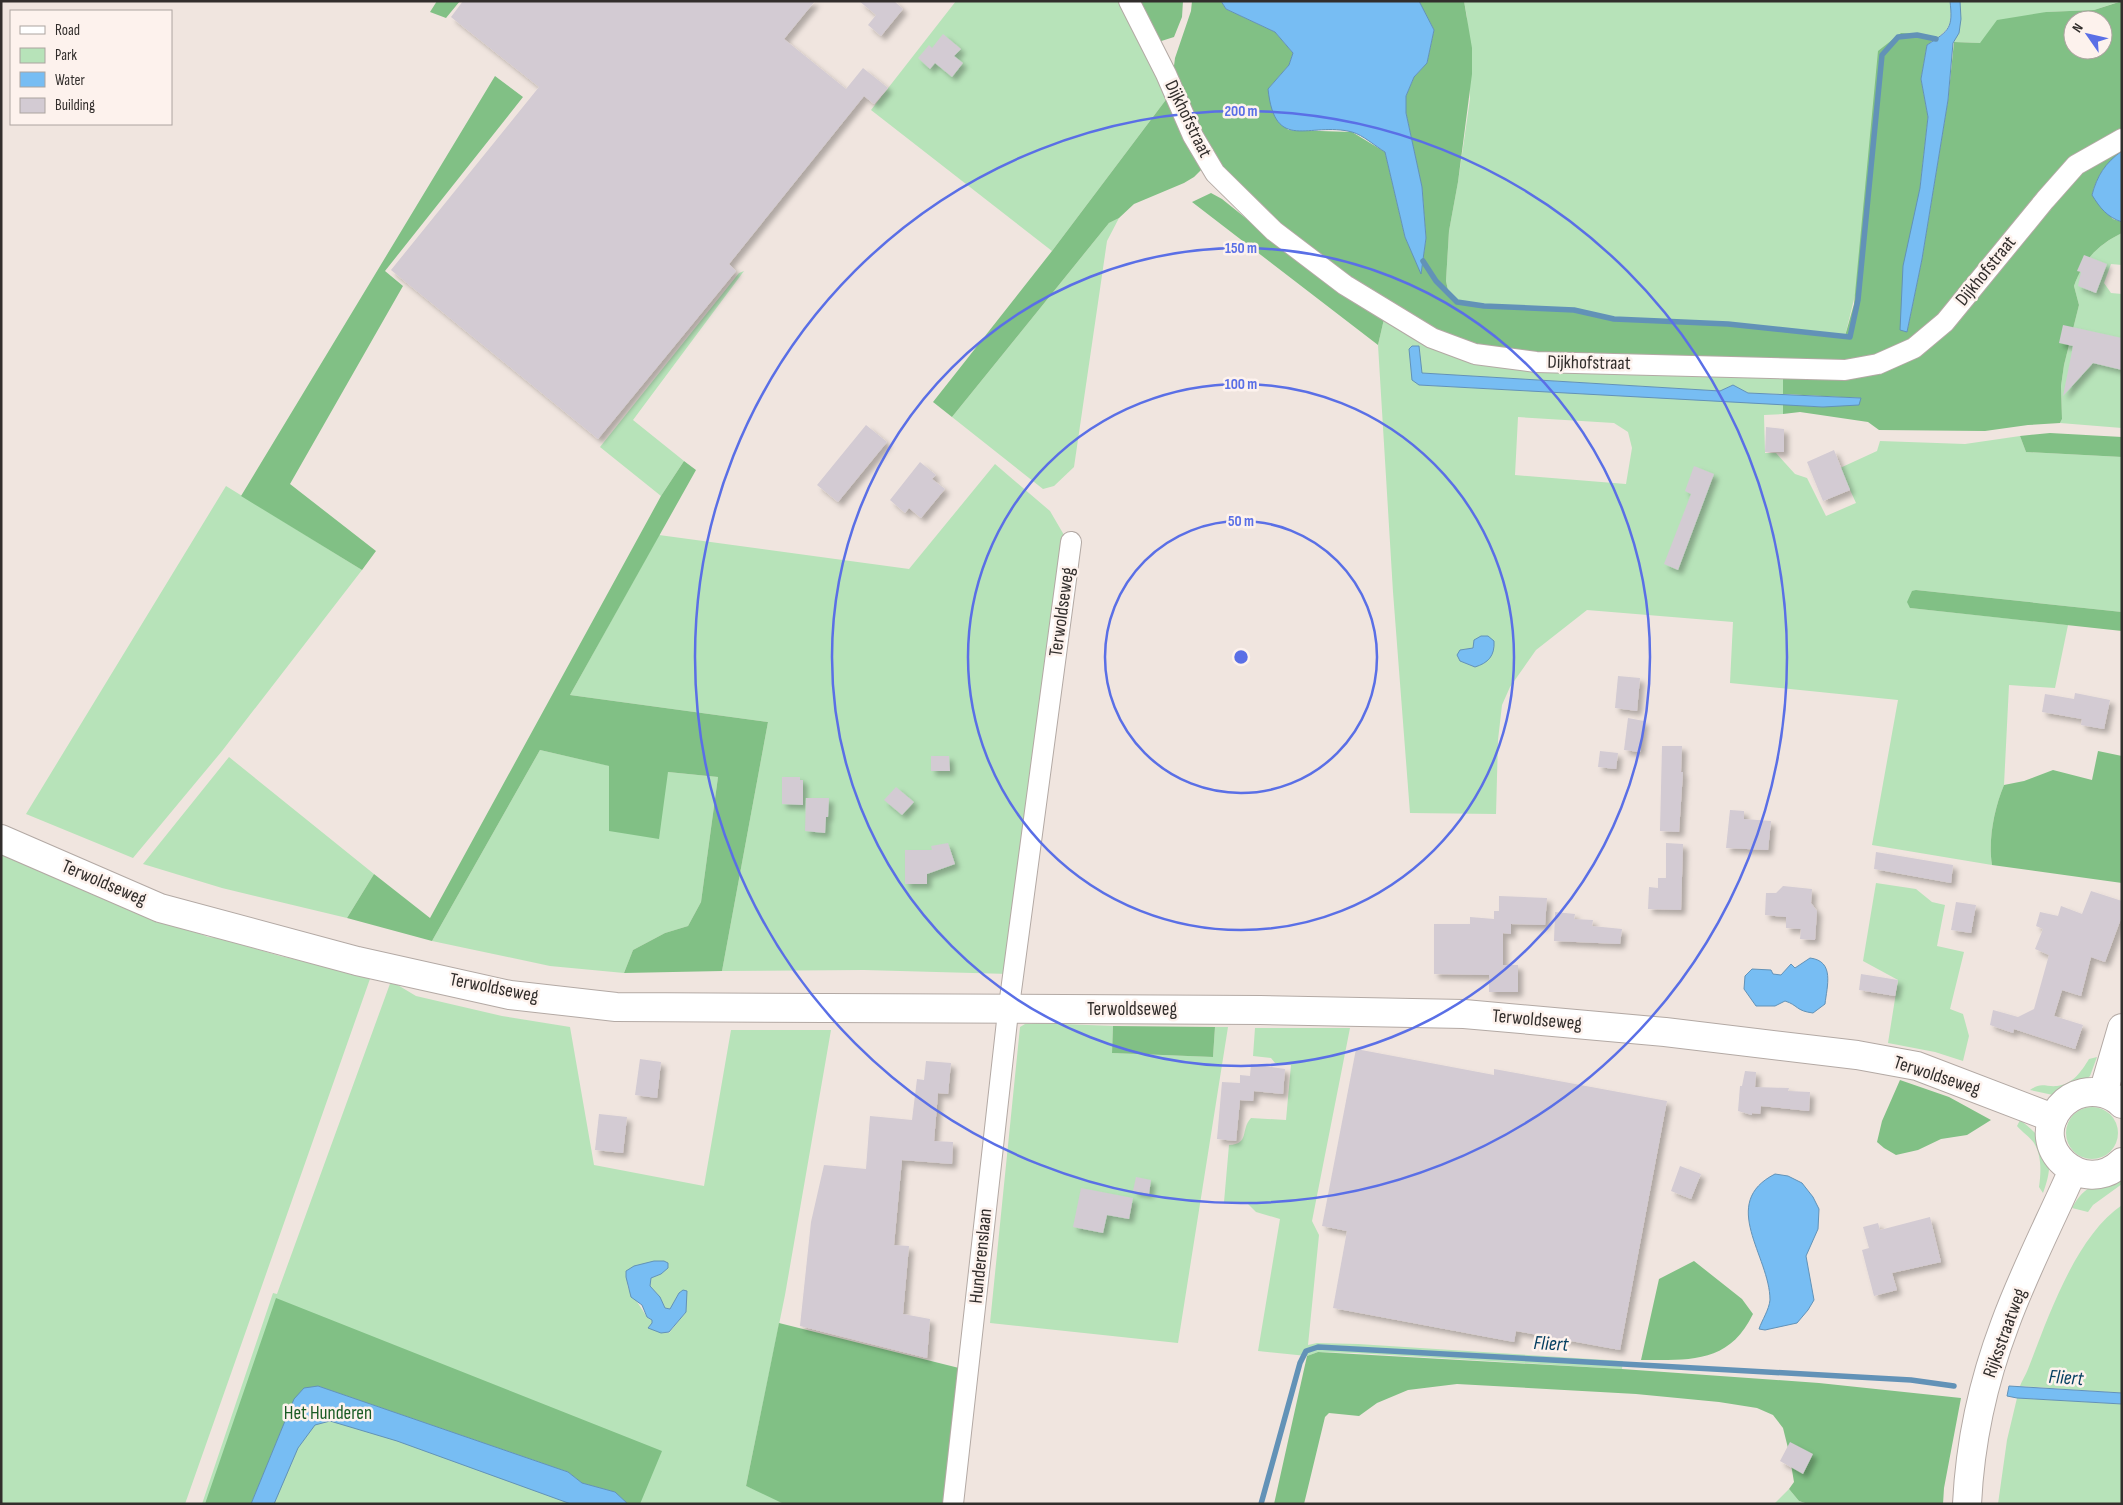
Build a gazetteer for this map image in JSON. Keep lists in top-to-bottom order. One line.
{"streets":{"main road":["Terwoldseweg","Rijksstraatweg"],"street":["Dijkhofstraat","Hunderenslaan"]},"crossings":[["Terwoldseweg","Hunderenslaan"]],"water":["Fliert"],"parks":["Het Hunderen"],"legend":["Road","Park","Water","Building"],"north":"top left","rings":["200 m","150 m","100 m","50 m"]}
